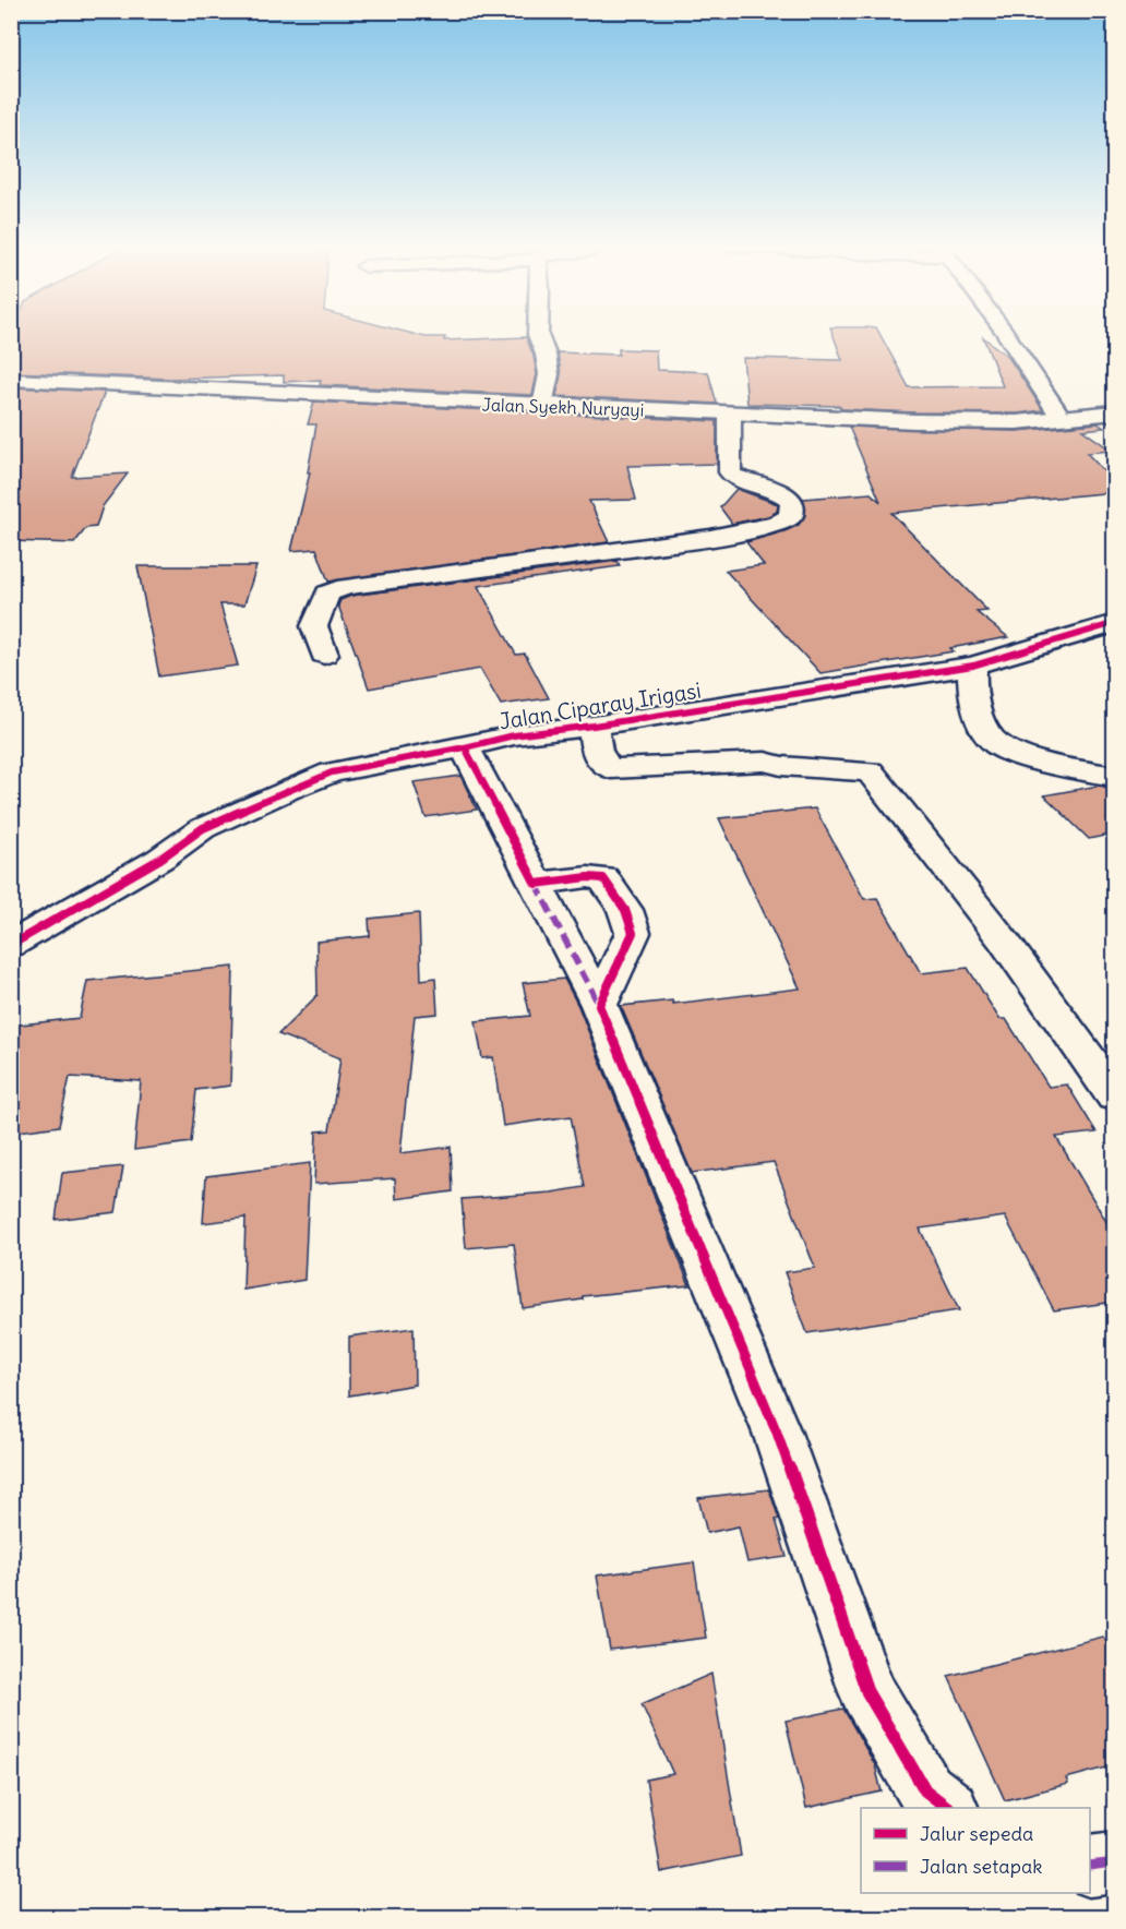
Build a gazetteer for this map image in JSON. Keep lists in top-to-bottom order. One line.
{"streets":{"street":["Jalan Syekh Nuryayi","Jalan Ciparay Irigasi"]},"legend":["Jalur sepeda","Jalan setapak"]}
